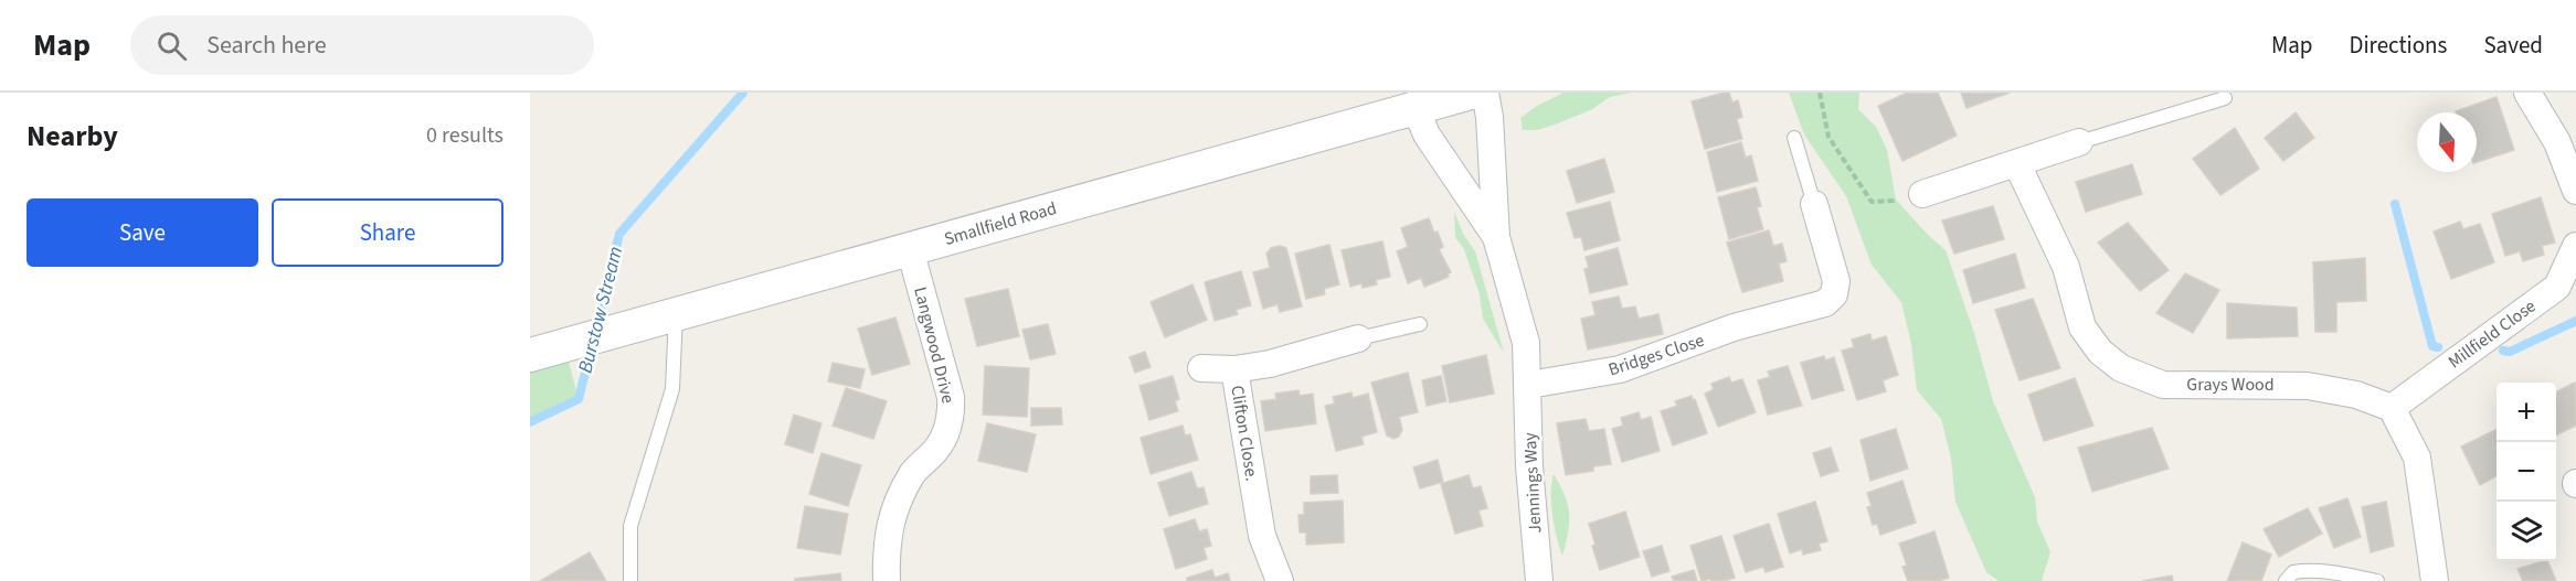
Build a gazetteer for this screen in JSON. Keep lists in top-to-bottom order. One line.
{"streets":{"street":["Smallfield Road","Millfield Close","Langwood Drive","Bridges Close","Grays Wood","Clifton Close.","Jennings Way"]},"crossings":[["Smallfield Road","Langwood Drive"],["Millfield Close","Grays Wood"],["Bridges Close","Jennings Way"]],"water":["Burstow Stream"],"north":"bottom","page":{"header":"Map","search":"Search here","nav":["Map","Directions","Saved"],"heading":["Nearby","0 results"],"buttons":["Save","Share"],"map_buttons":["+","−"]}}
